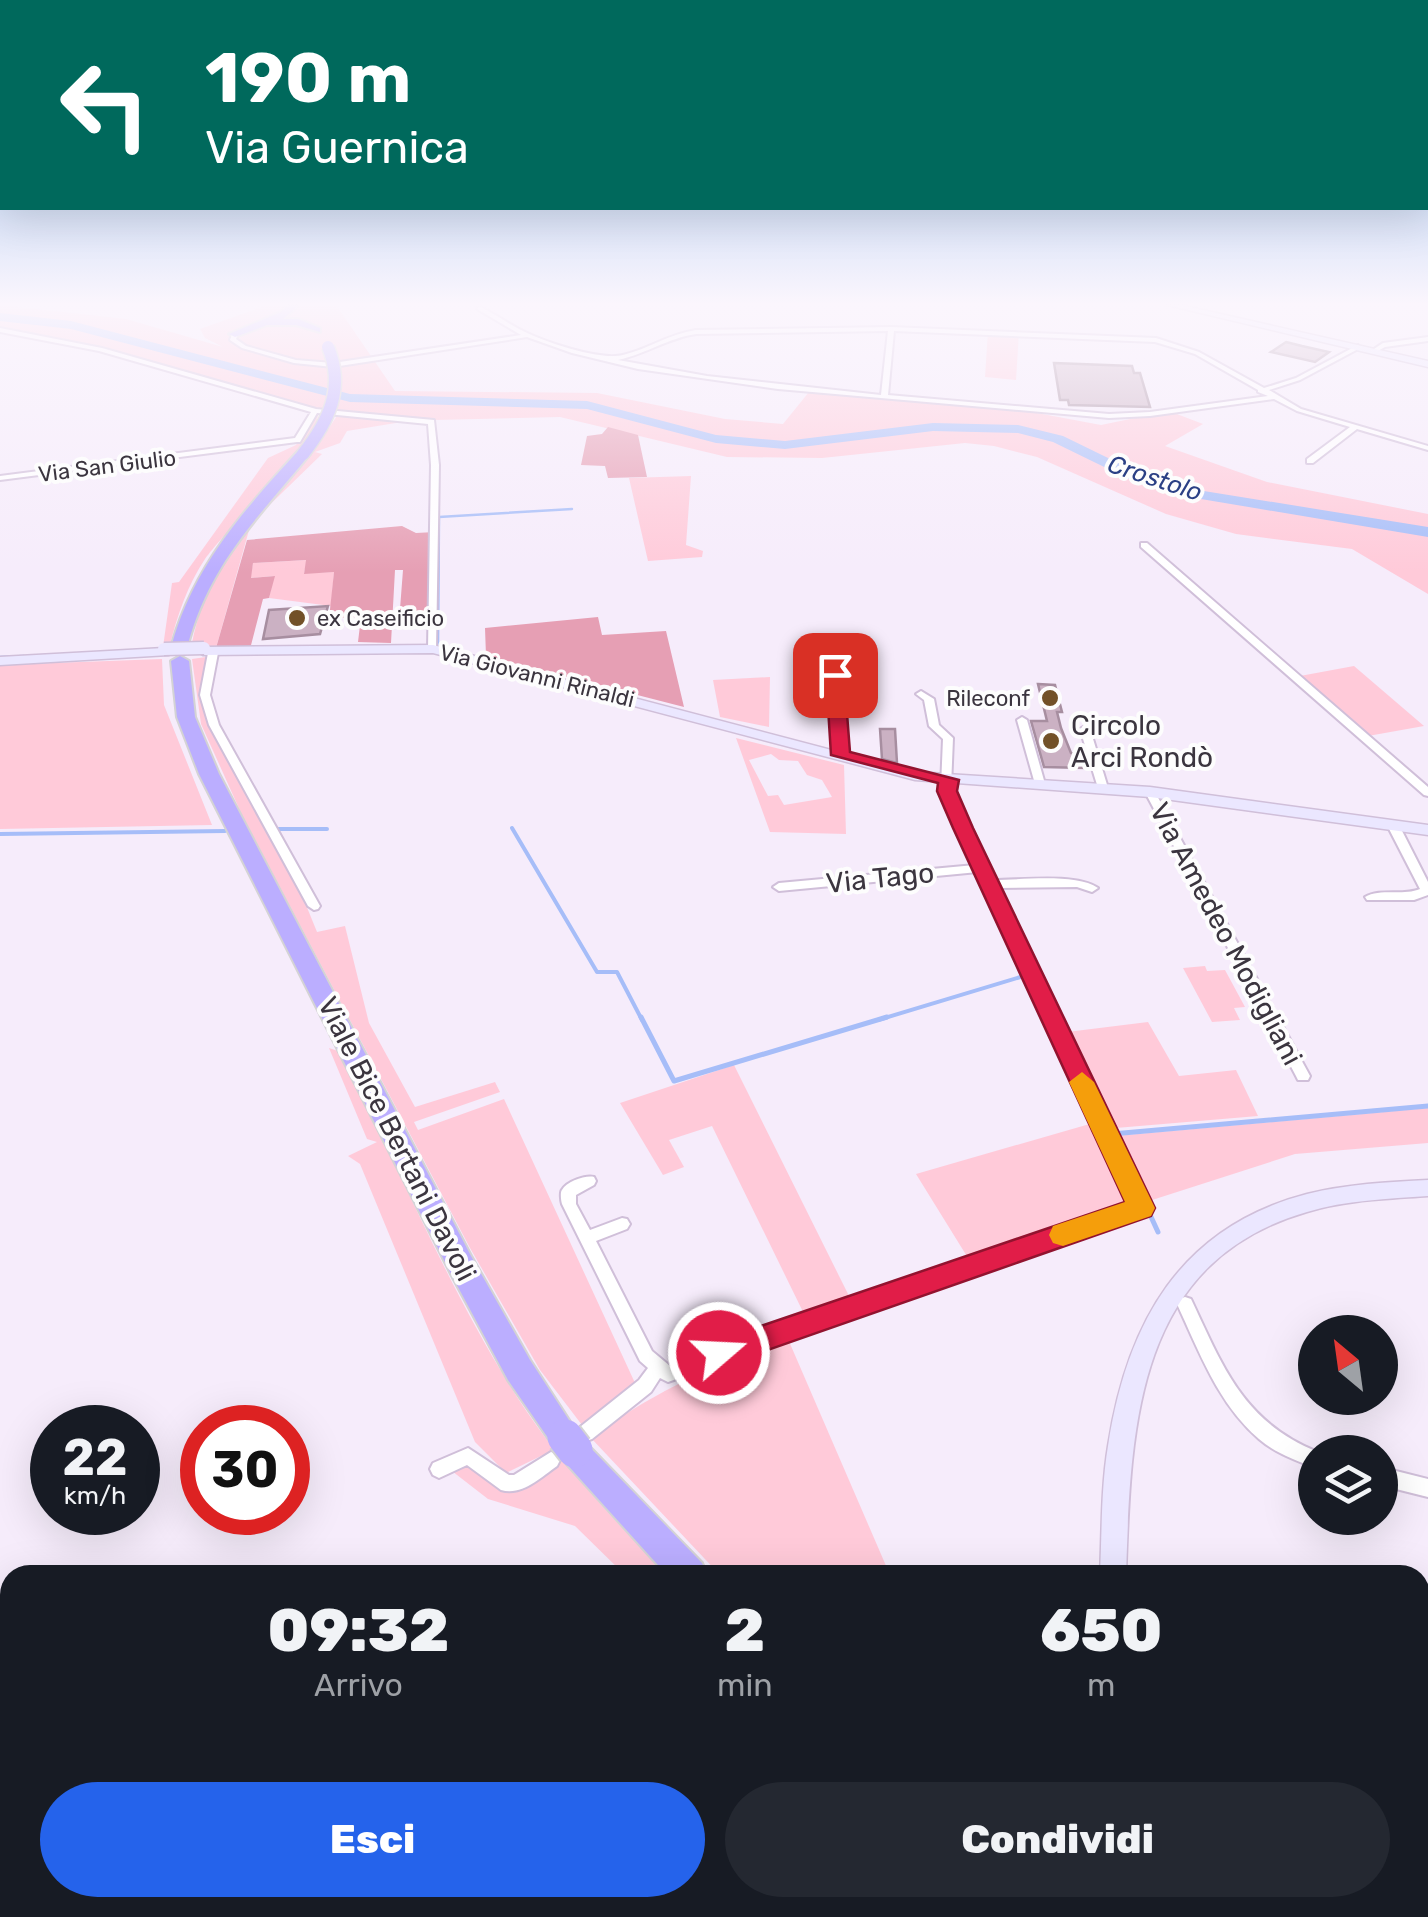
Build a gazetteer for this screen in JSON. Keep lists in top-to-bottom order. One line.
{"streets":{"highway":["Viale Bice Bertani Davoli"],"street":["Via San Giulio","Via Giovanni Rinaldi","Via Tago","Via Amedeo Modigliani"]},"crossings":[["Via Giovanni Rinaldi","Via Amedeo Modigliani"],["Via Giovanni Rinaldi","Viale Bice Bertani Davoli"]],"water":["Crostolo"],"places":["ex Caseificio","Rileconf","Circolo Arci Rondò"],"north":"top left","page":{"turn":["190 m","Via Guernica"],"speed":"22 km/h","limit":"30","eta":["09:32","Arrivo","2","min","650","m"],"buttons":["Esci","Condividi"]}}
